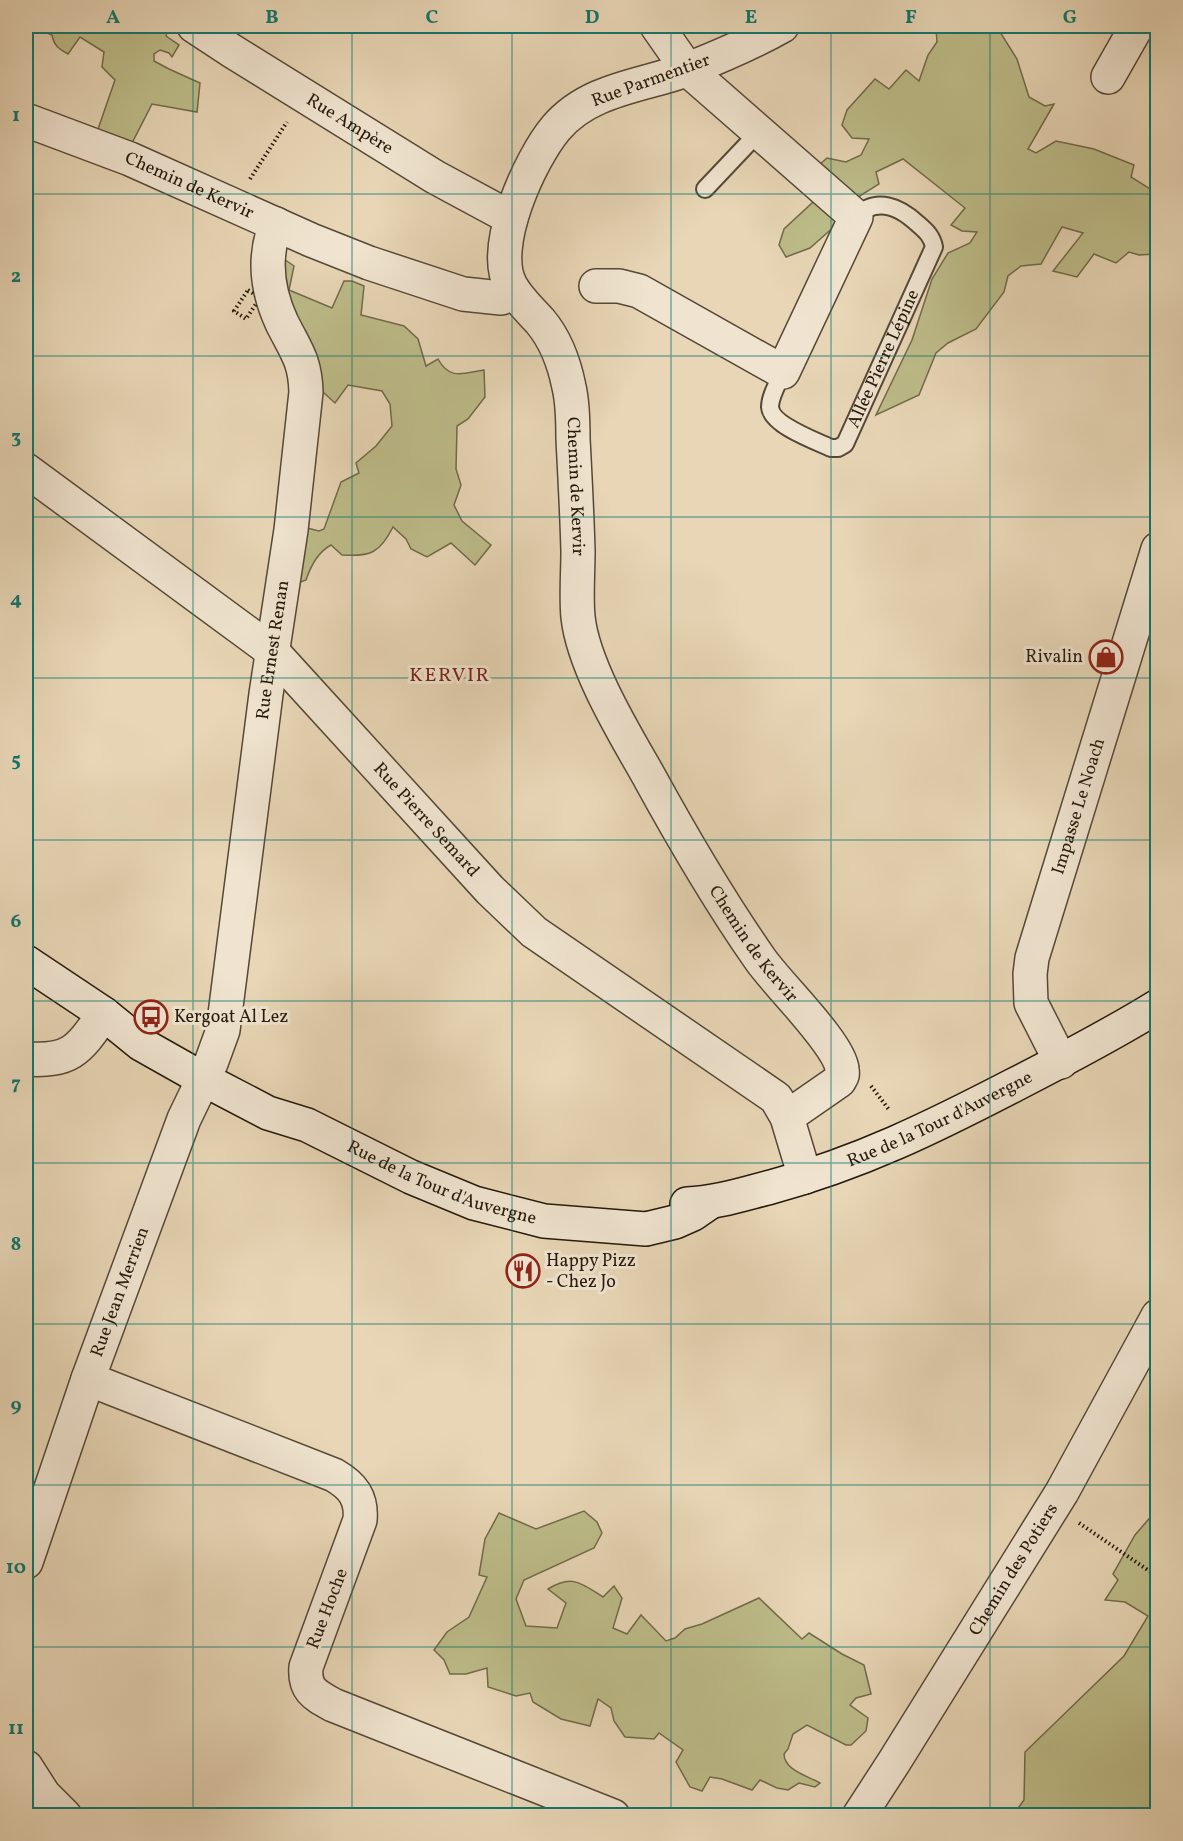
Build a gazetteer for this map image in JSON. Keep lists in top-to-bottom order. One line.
{"streets":{"street":["Rue Parmentier","Rue Ampère","Chemin de Kervir","Allée Pierre Lépine","Rue Ernest Renan","Impasse Le Noach","Rue Pierre Semard","Rue de la Tour d'Auvergne","Rue Jean Merrien","Chemin des Potiers","Rue Hoche"]},"crossings":[["Rue Parmentier","Rue Ampère"],["Rue Parmentier","Chemin de Kervir"],["Chemin de Kervir","Rue Ernest Renan"],["Rue Ernest Renan","Rue Pierre Semard"],["Rue Ernest Renan","Rue de la Tour d'Auvergne"],["Rue Ernest Renan","Rue Jean Merrien"],["Impasse Le Noach","Rue de la Tour d'Auvergne"],["Rue Pierre Semard","Rue de la Tour d'Auvergne"],["Rue de la Tour d'Auvergne","Rue Jean Merrien"],["Rue Jean Merrien","Rue Hoche"]],"districts":["KERVIR"],"places":{"shop":["Rivalin"],"bus stop":["Kergoat Al Lez"],"restaurant":["Happy Pizz - Chez Jo"]},"grid":{"columns":["A","B","C","D","E","F","G"],"rows":["1","2","3","4","5","6","7","8","9","10","11"]}}
